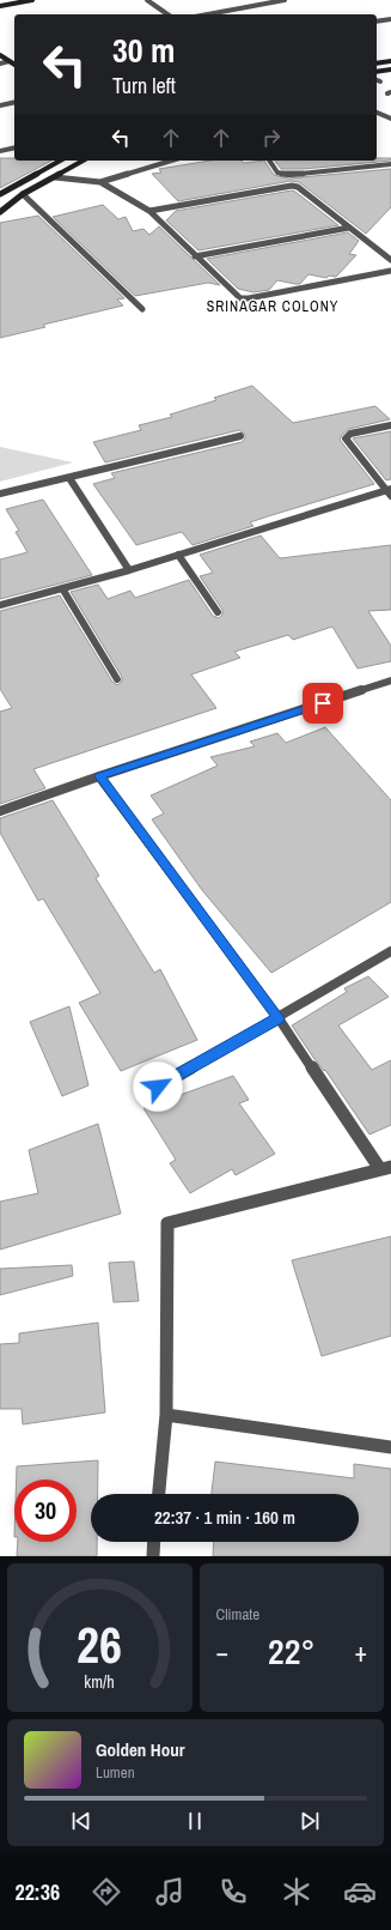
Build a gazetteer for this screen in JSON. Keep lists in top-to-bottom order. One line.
{"districts":["SRINAGAR COLONY"],"page":{"turn":["30 m","Turn left"],"limit":"30","trip":"22:37 · 1 min · 160 m","tile":"Climate","heat":["−","22°","+"],"song":["Golden Hour","Lumen"],"tabs":"22:36","gauge":["26","km/h"]}}
